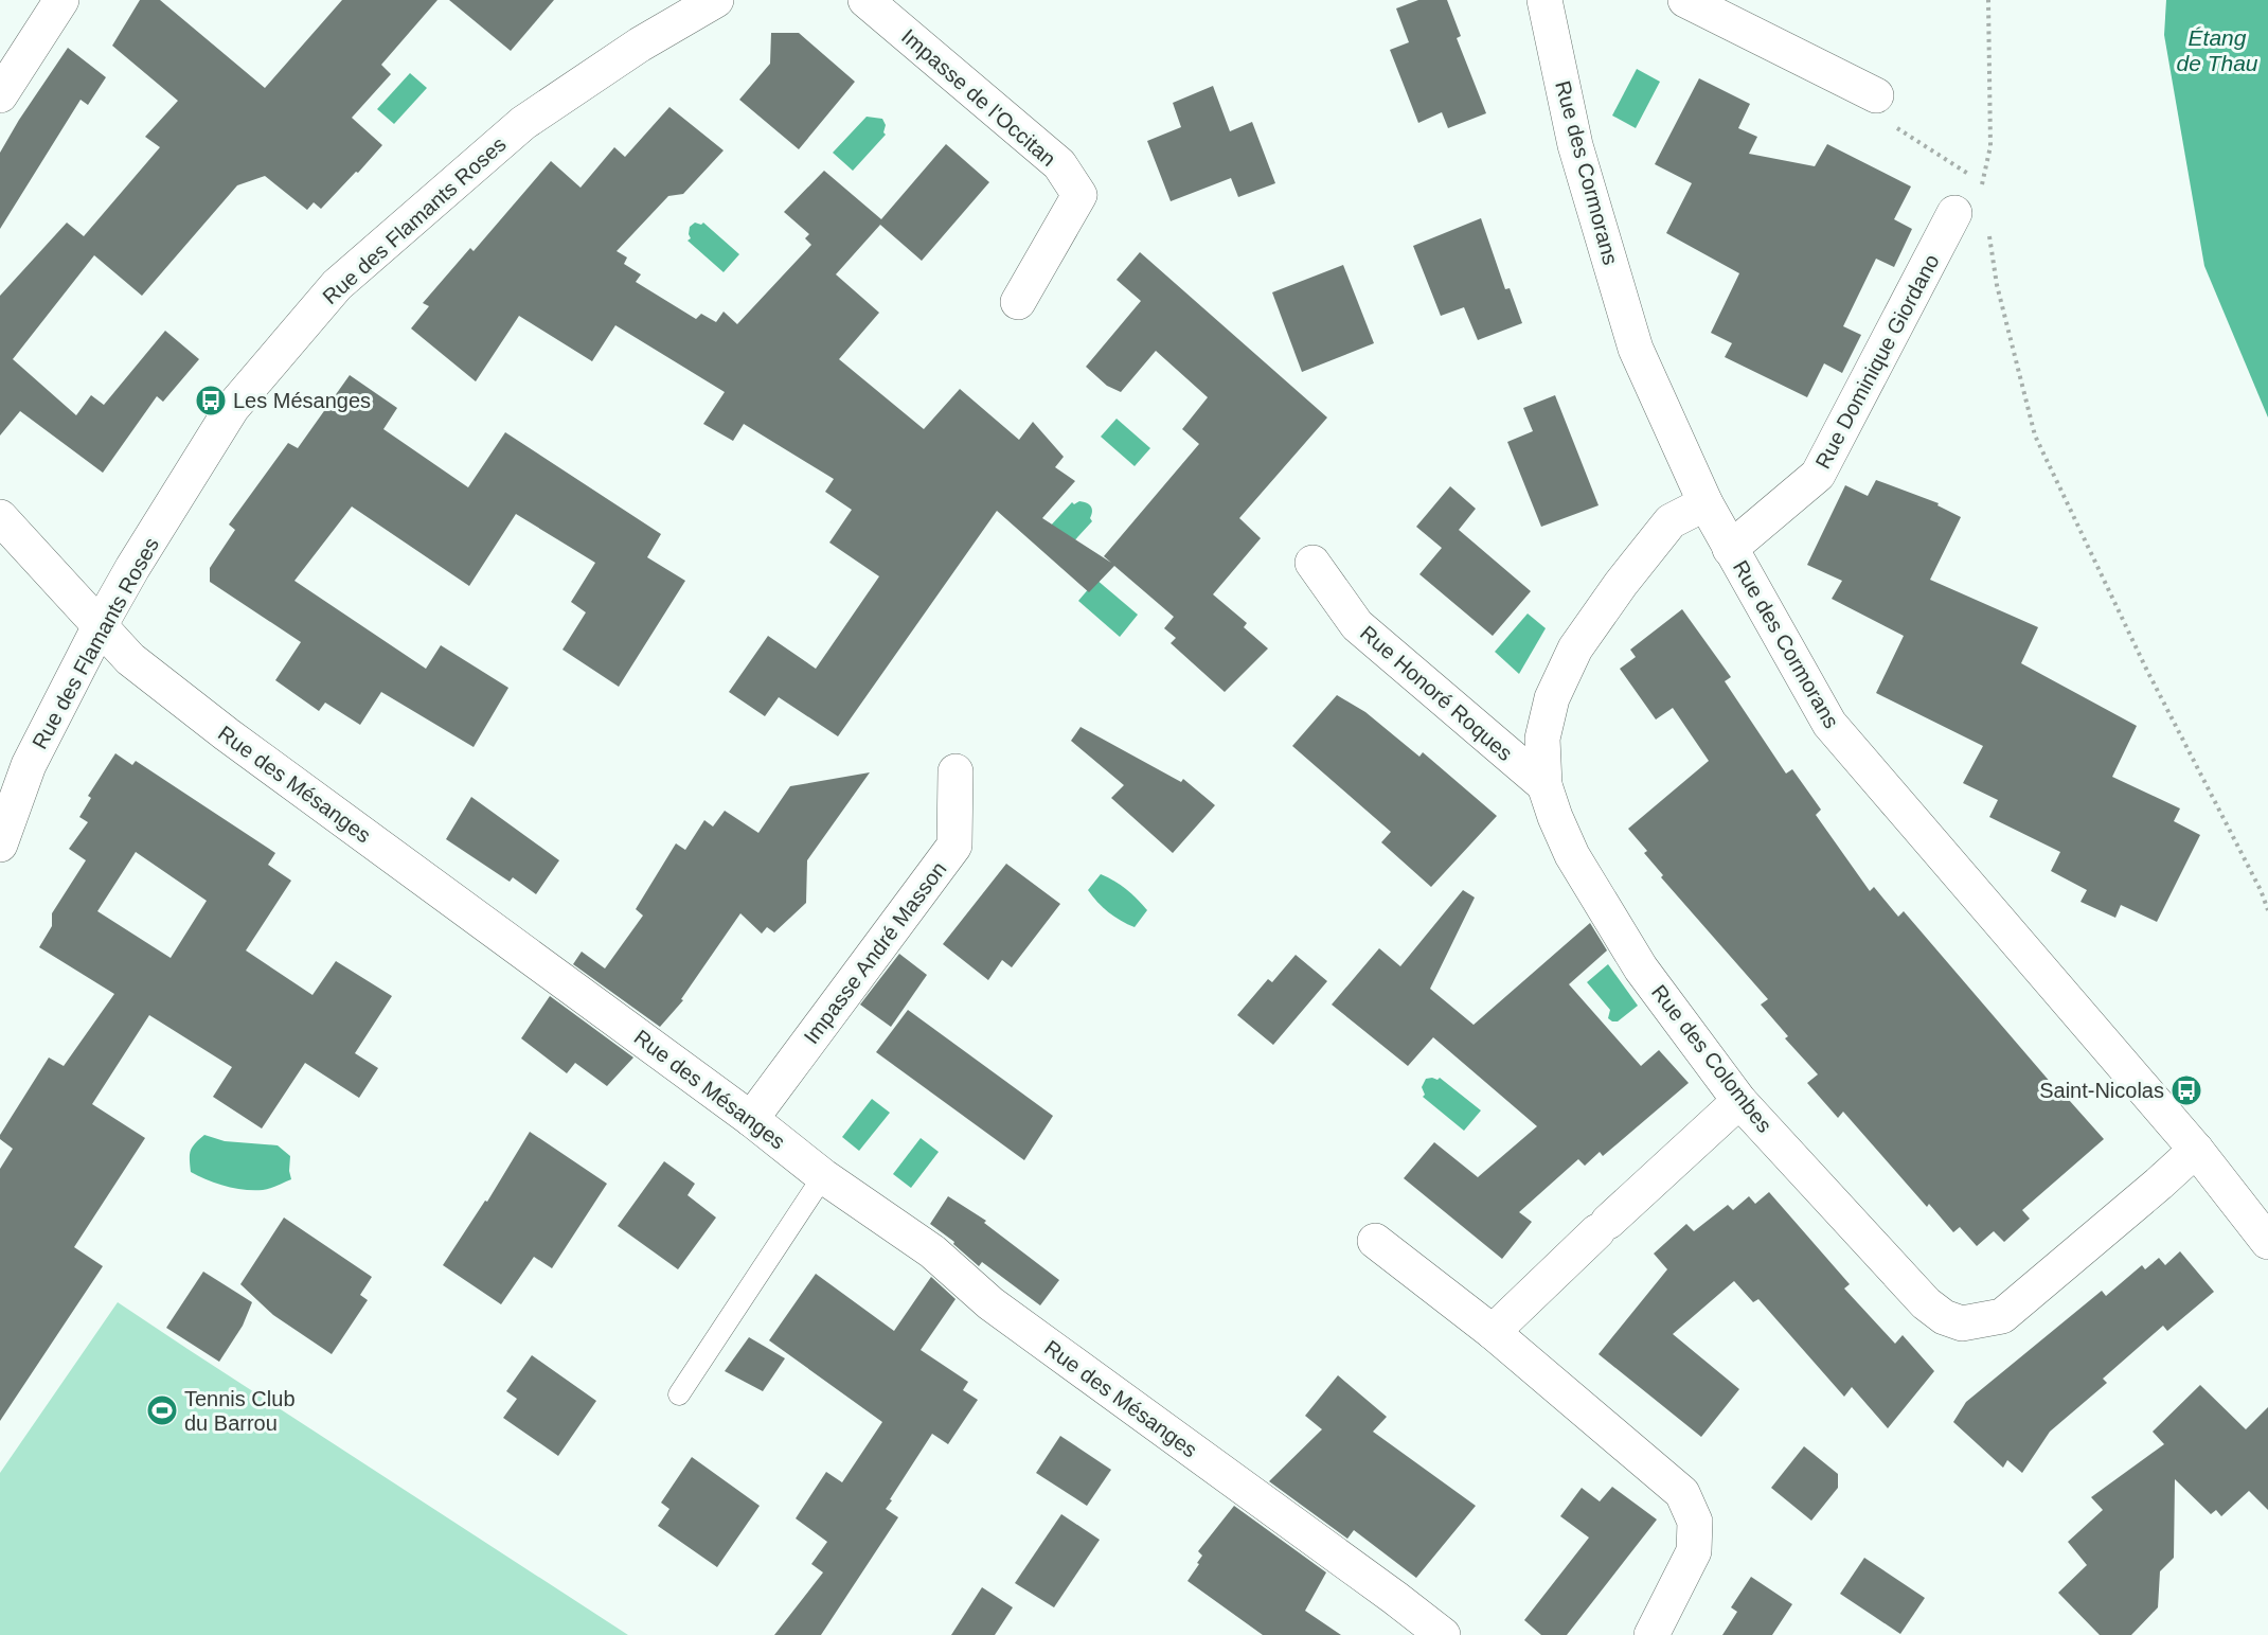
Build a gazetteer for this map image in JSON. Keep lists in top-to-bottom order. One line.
{"streets":{"street":["Impasse de l'Occitan","Rue des Cormorans","Rue des Flamants Roses","Rue Dominique Giordano","Rue Honoré Roques","Rue des Mésanges","Impasse André Masson","Rue des Colombes"]},"crossings":[["Rue des Cormorans","Rue Dominique Giordano"],["Rue des Cormorans","Rue des Colombes"],["Rue des Flamants Roses","Rue des Mésanges"],["Rue Honoré Roques","Rue des Colombes"],["Rue des Mésanges","Impasse André Masson"]],"water":["Étang de Thau"],"places":{"bus stop":["Les Mésanges","Saint-Nicolas"],"sports":["Tennis Club du Barrou"]}}
